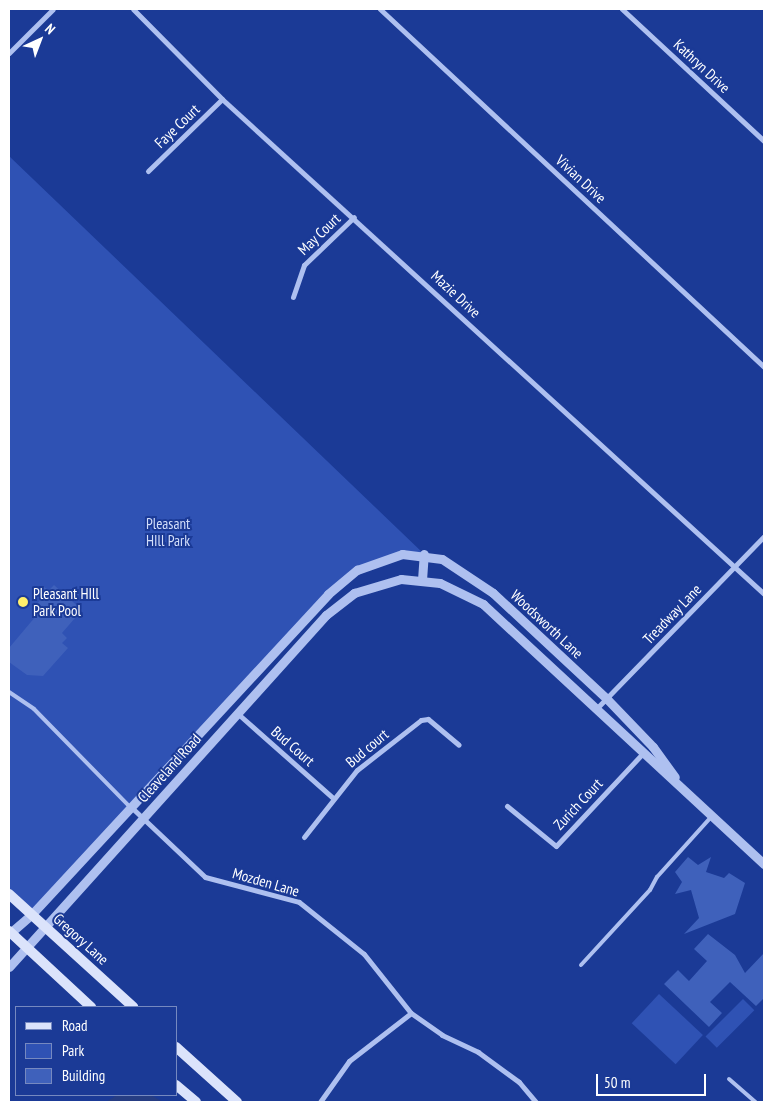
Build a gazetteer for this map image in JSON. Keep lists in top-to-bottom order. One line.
{"streets":{"main road":["Gregory Lane"],"street":["Kathryn Drive","Faye Court","Vivian Drive","May Court","Mazie Drive","Treadway Lane","Woodsworth Lane","Bud Court","Bud court","Cleaveland Road","Zurich Court","Mozden Lane"]},"crossings":[["Faye Court","Mazie Drive"],["May Court","Mazie Drive"],["Mazie Drive","Treadway Lane"],["Treadway Lane","Woodsworth Lane"],["Woodsworth Lane","Cleaveland Road"],["Woodsworth Lane","Zurich Court"],["Bud Court","Bud court"],["Bud Court","Cleaveland Road"],["Cleaveland Road","Mozden Lane"],["Cleaveland Road","Gregory Lane"]],"parks":["Pleasant HIll Park"],"places":["Pleasant HIll Park Pool"],"legend":["Road","Park","Building"],"scale_bar":"50 m","north":"top right"}
